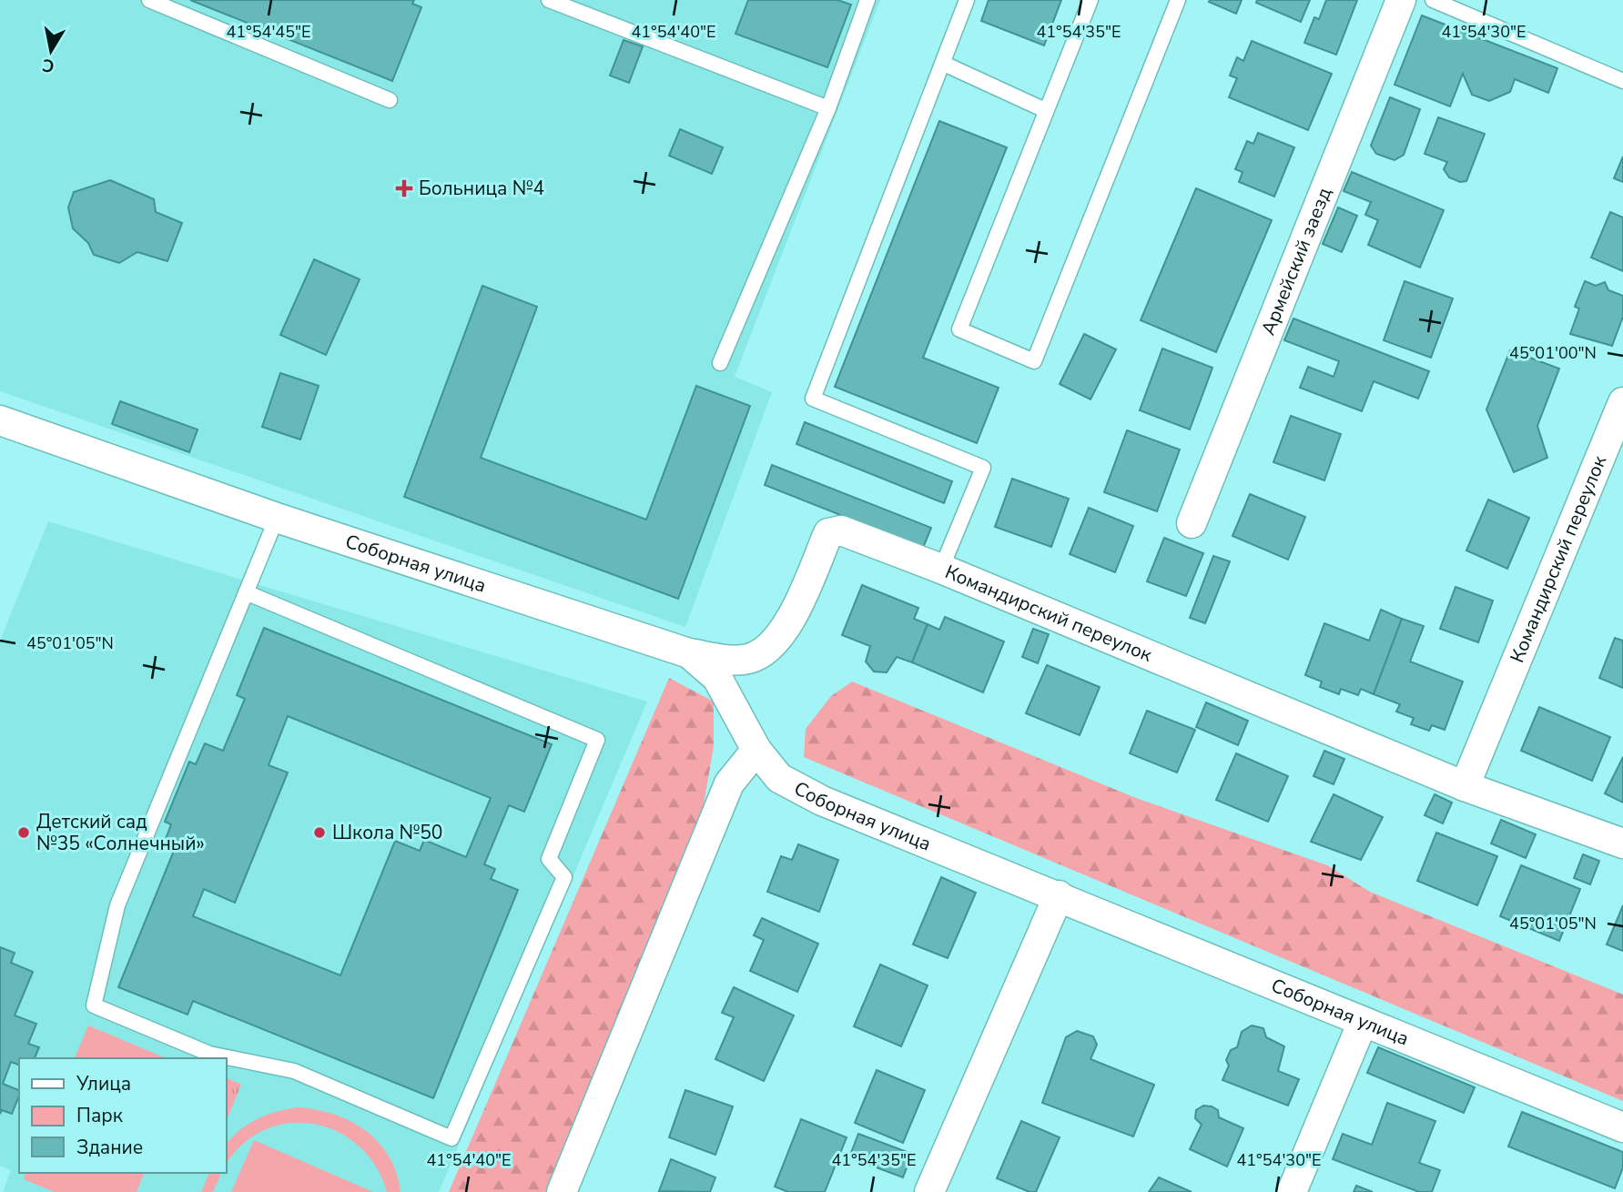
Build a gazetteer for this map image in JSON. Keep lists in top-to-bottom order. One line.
{"streets":{"street":["Армейский заезд","Командирский переулок","Соборная улица"]},"crossings":[["Командирский переулок","Соборная улица"]],"places":{"health":["Больница №4"],"other":["Детский сад №35 «Солнечный»","Школа №50"]},"legend":["Улица","Парк","Здание"],"north":"bottom","coordinates":["41°54'45\"E","41°54'40\"E","41°54'35\"E","41°54'30\"E","45°01'00\"N","45°01'05\"N"]}
